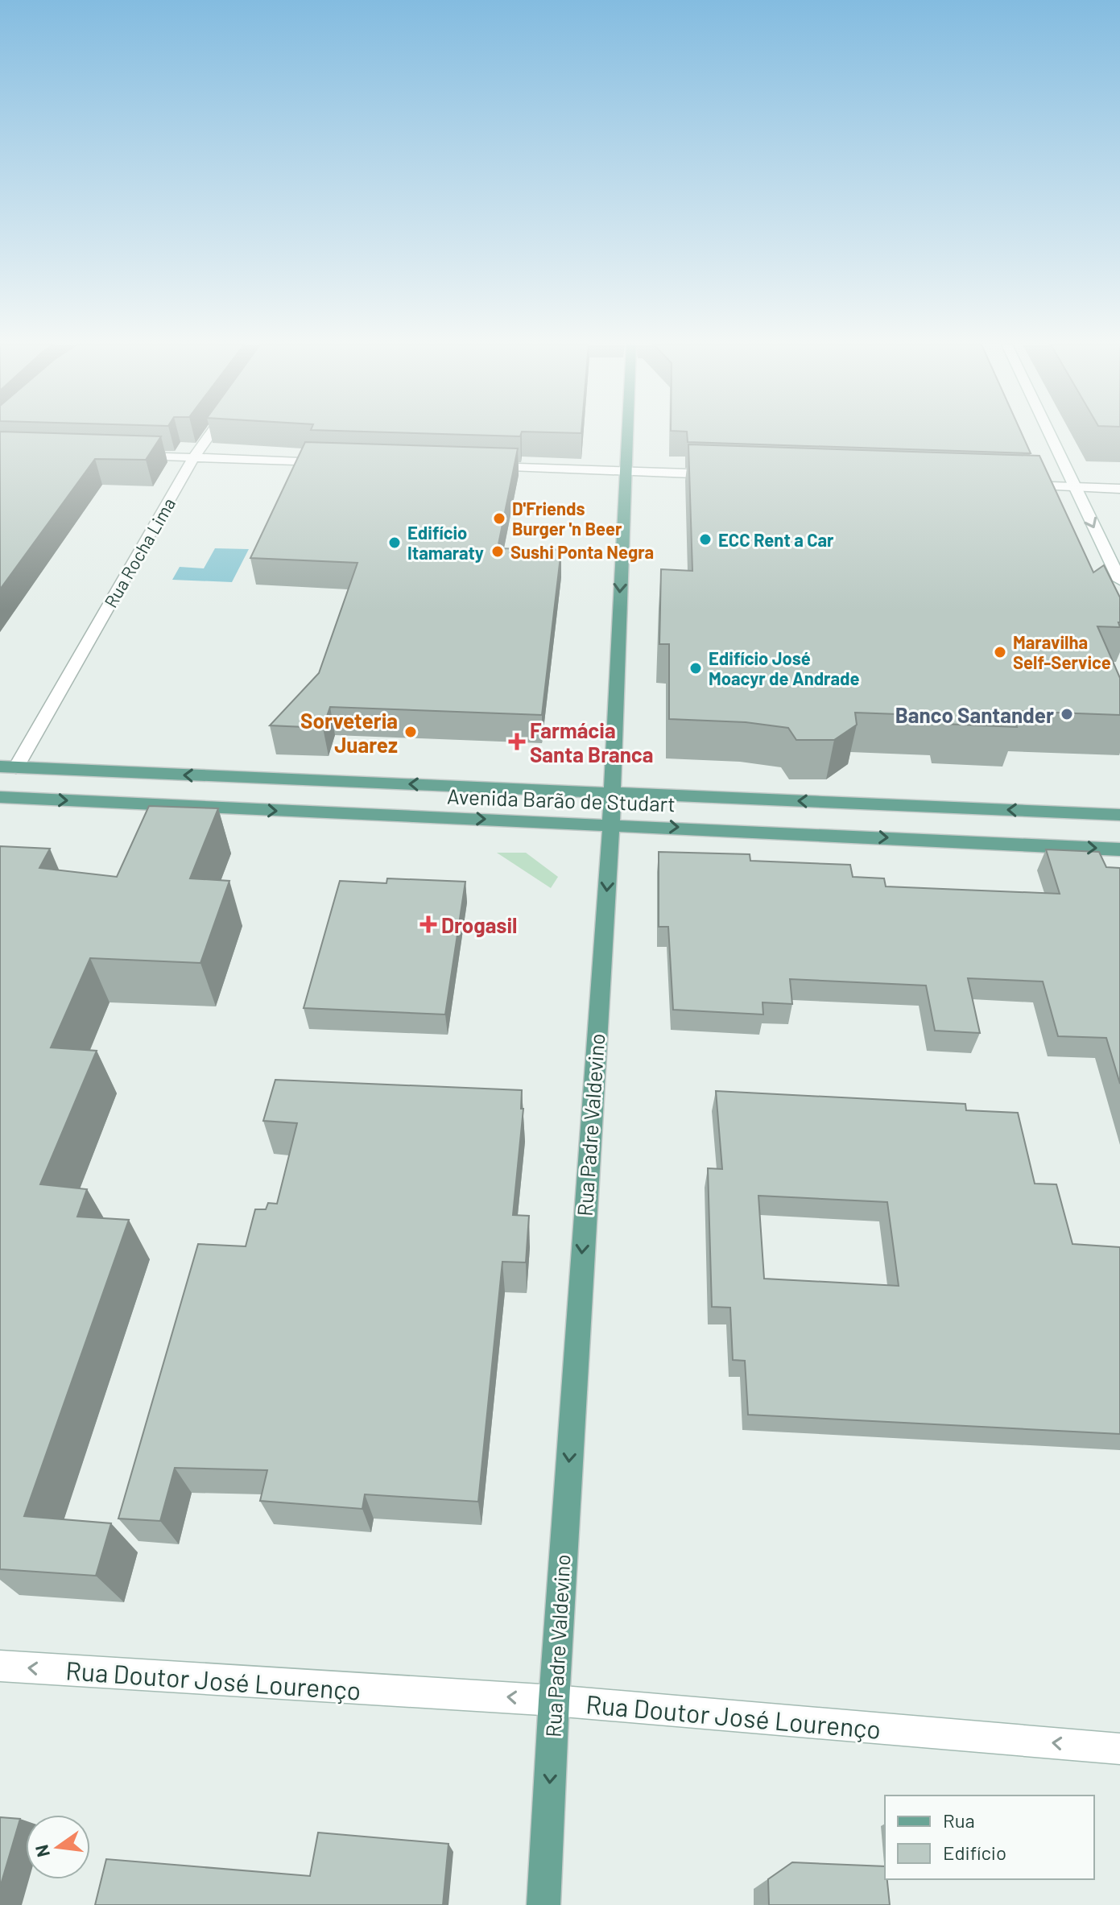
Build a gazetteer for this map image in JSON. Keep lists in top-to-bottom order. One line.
{"streets":{"main road":["Avenida Barão de Studart","Rua Padre Valdevino"],"street":["Rua Rocha Lima","Rua Doutor José Lourenço"]},"crossings":[["Rua Rocha Lima","Avenida Barão de Studart"],["Avenida Barão de Studart","Rua Padre Valdevino"],["Rua Padre Valdevino","Rua Doutor José Lourenço"]],"one_way":["Rua Padre Valdevino","Rua Doutor José Lourenço"],"places":{"other":["D'Friends Burger 'n Beer","ECC Rent a Car","Edifício Itamaraty","Sushi Ponta Negra","Maravilha Self-Service","Edifício José Moacyr de Andrade","Banco Santander","Sorveteria Juarez"],"health":["Farmácia Santa Branca","Drogasil"]},"legend":["Rua","Edifício"],"north":"left"}
